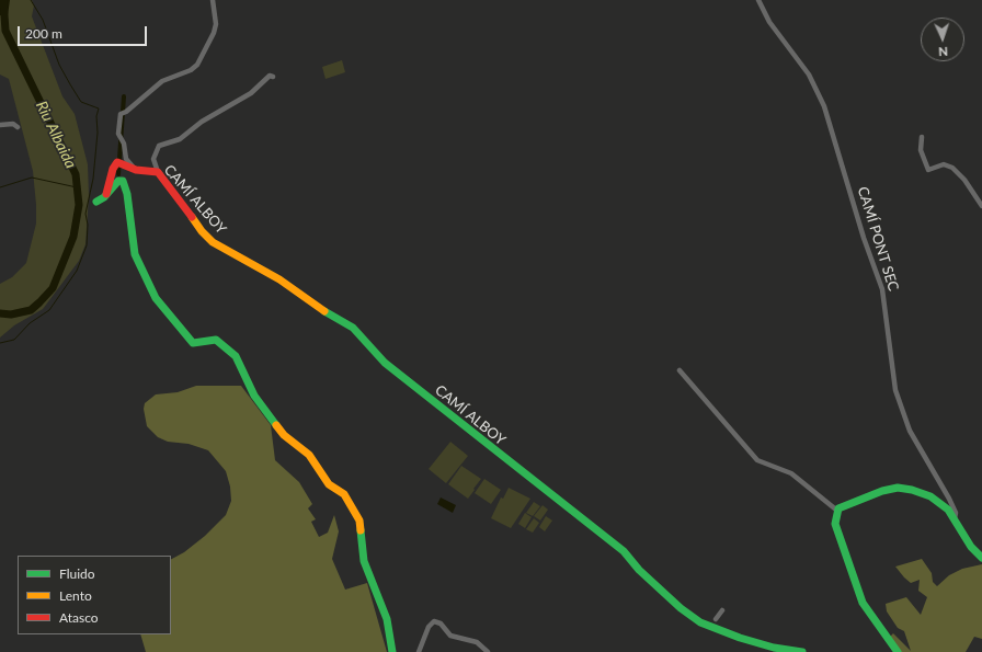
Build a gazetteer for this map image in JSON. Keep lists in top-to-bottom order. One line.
{"streets":{"street":["CAMÍ ALBOY","CAMÍ PONT SEC"]},"water":["Riu Albaida"],"legend":["Fluido","Lento","Atasco"],"scale_bar":"200 m","north":"bottom"}
